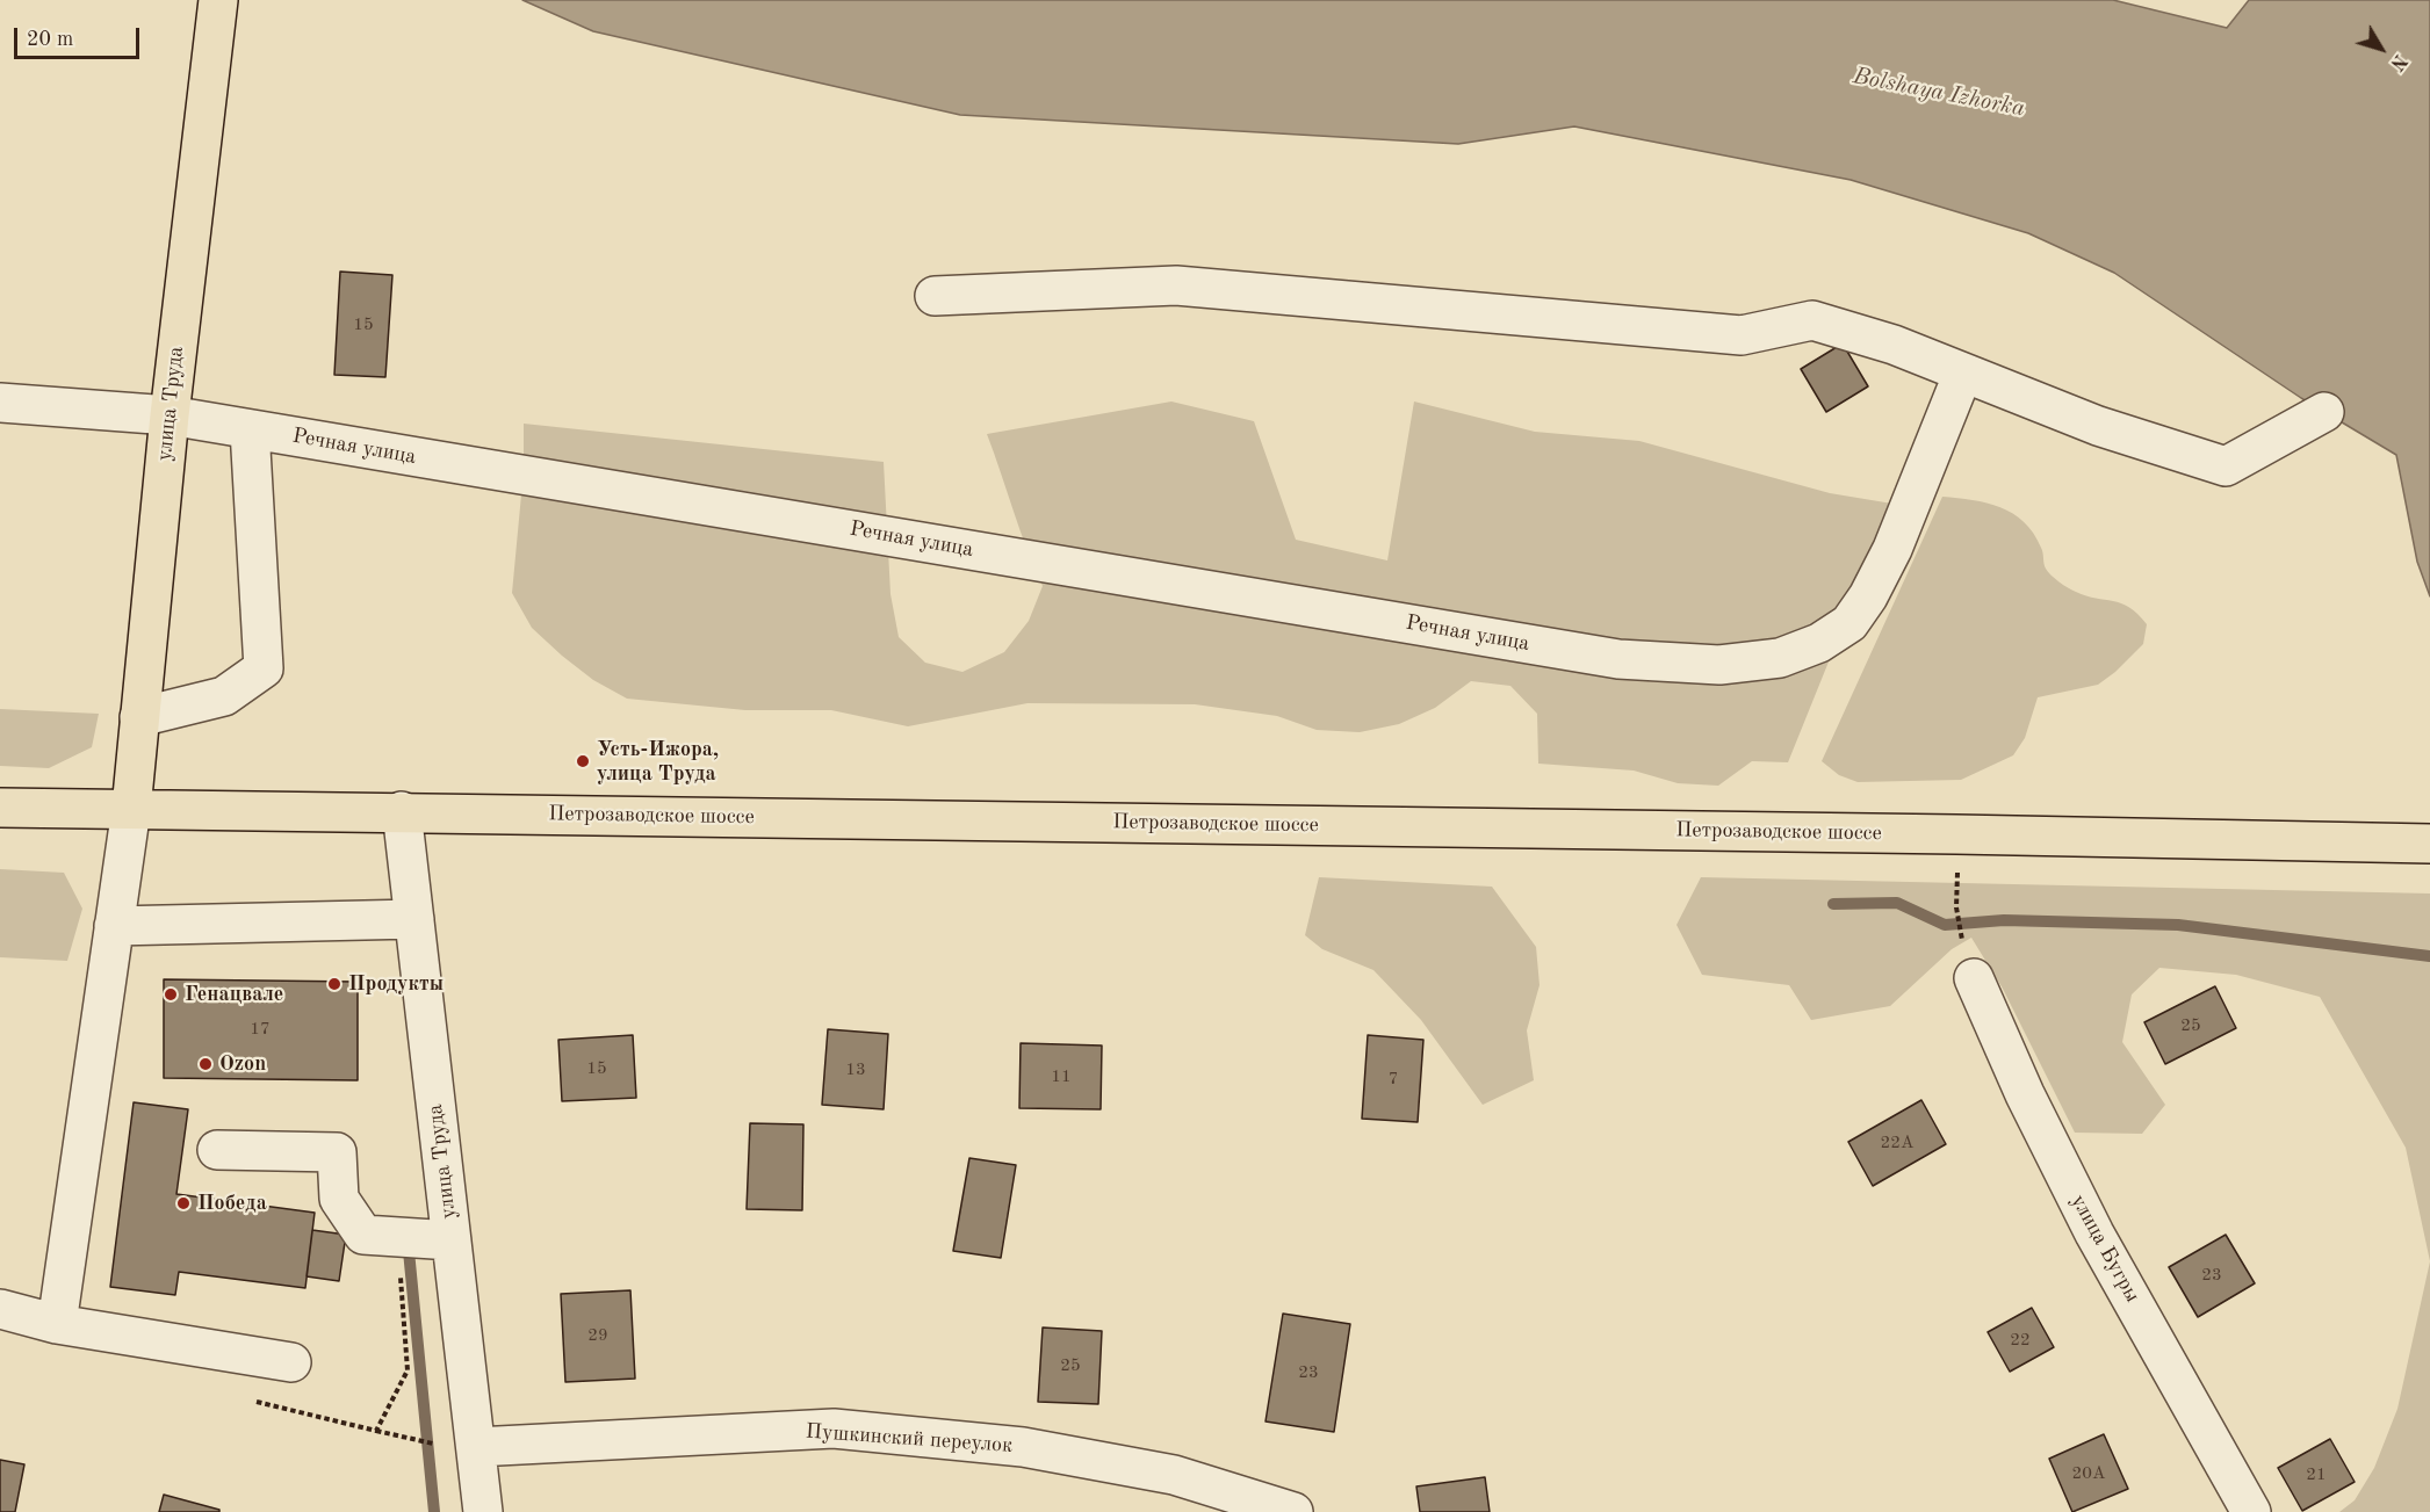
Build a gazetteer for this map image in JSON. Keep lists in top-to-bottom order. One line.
{"streets":{"main road":["улица Труда","Петрозаводское шоссе"],"street":["Речная улица","улица Бугры","Пушкинский переулок"]},"crossings":[["улица Труда","Речная улица"],["улица Труда","Петрозаводское шоссе"],["улица Труда","Пушкинский переулок"]],"water":["Bolshaya Izhorka"],"places":["Усть-Ижора, улица Труда","Продукты","Генацвале","Ozon","Победа"],"house_numbers":["15","25","17","15","13","11","7","22А","23","29","22","25","23","20А","21"],"scale_bar":"20 m","north":"bottom right"}
